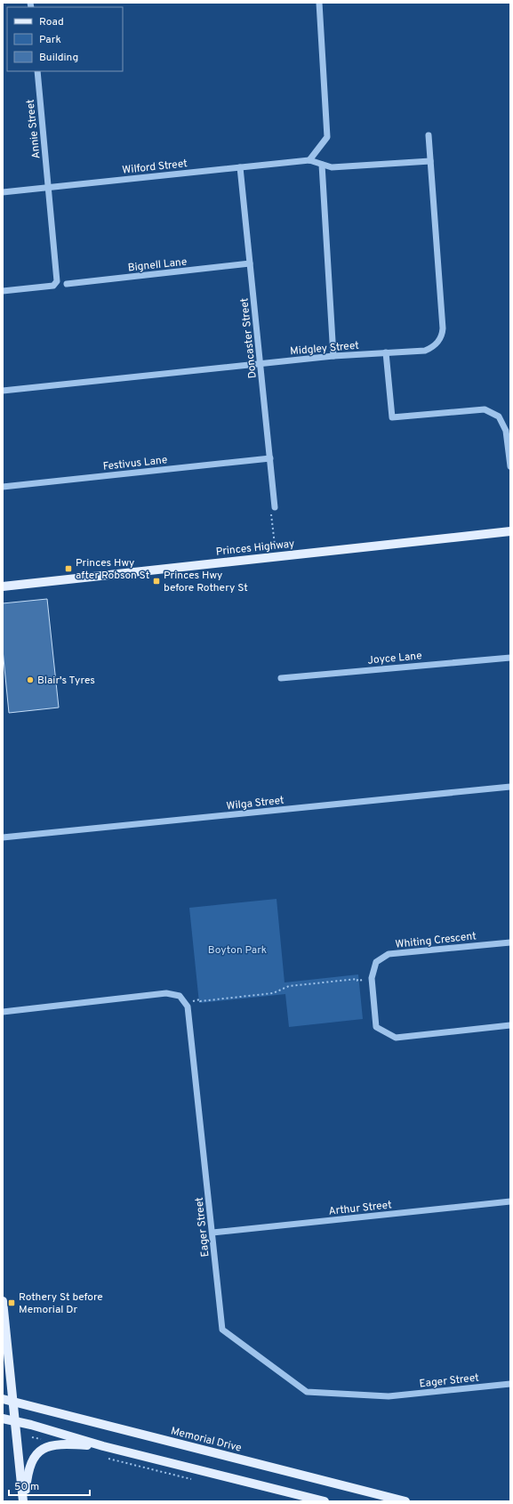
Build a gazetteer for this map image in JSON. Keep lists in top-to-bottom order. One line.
{"streets":{"main road":["Princes Highway","Memorial Drive"],"street":["Annie Street","Wilford Street","Bignell Lane","Doncaster Street","Midgley Street","Festivus Lane","Joyce Lane","Wilga Street","Whiting Crescent","Arthur Street","Eager Street"]},"crossings":[["Annie Street","Wilford Street"],["Wilford Street","Doncaster Street"],["Bignell Lane","Doncaster Street"],["Doncaster Street","Midgley Street"],["Doncaster Street","Festivus Lane"],["Arthur Street","Eager Street"]],"parks":["Boyton Park"],"places":{"transit":["Princes Hwy after Robson St","Princes Hwy before Rothery St","Rothery St before Memorial Dr"],"other":["Blair's Tyres"]},"legend":["Road","Park","Building"],"scale_bar":"50 m"}
